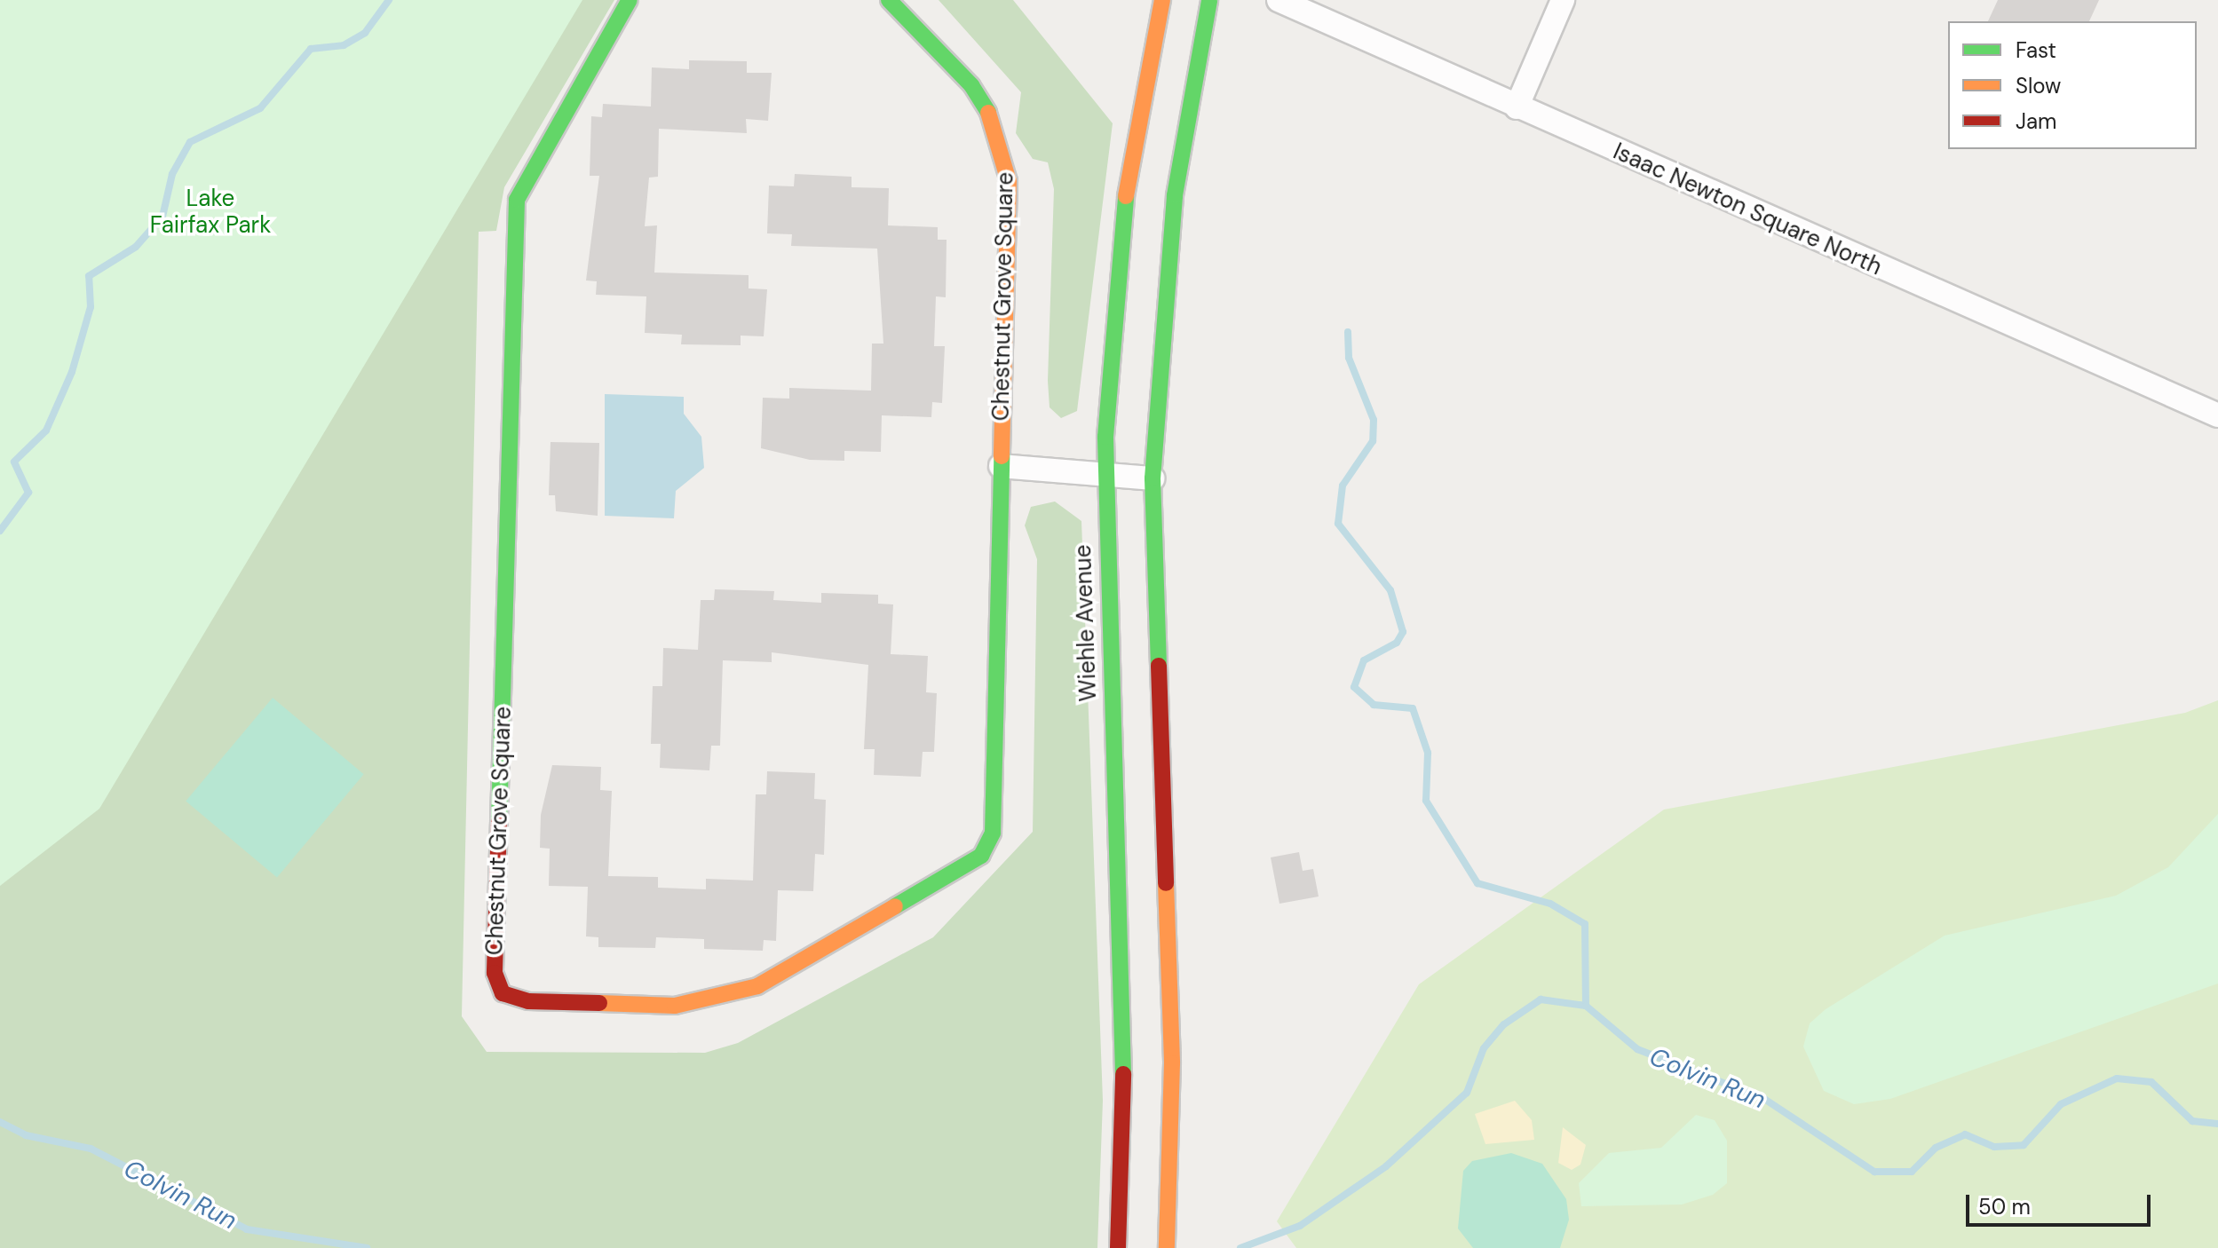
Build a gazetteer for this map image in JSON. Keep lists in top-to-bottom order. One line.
{"streets":{"main road":["Chestnut Grove Square","Wiehle Avenue"],"street":["Isaac Newton Square North"]},"water":["Colvin Run"],"parks":["Lake Fairfax Park"],"legend":["Fast","Slow","Jam"],"scale_bar":"50 m"}
